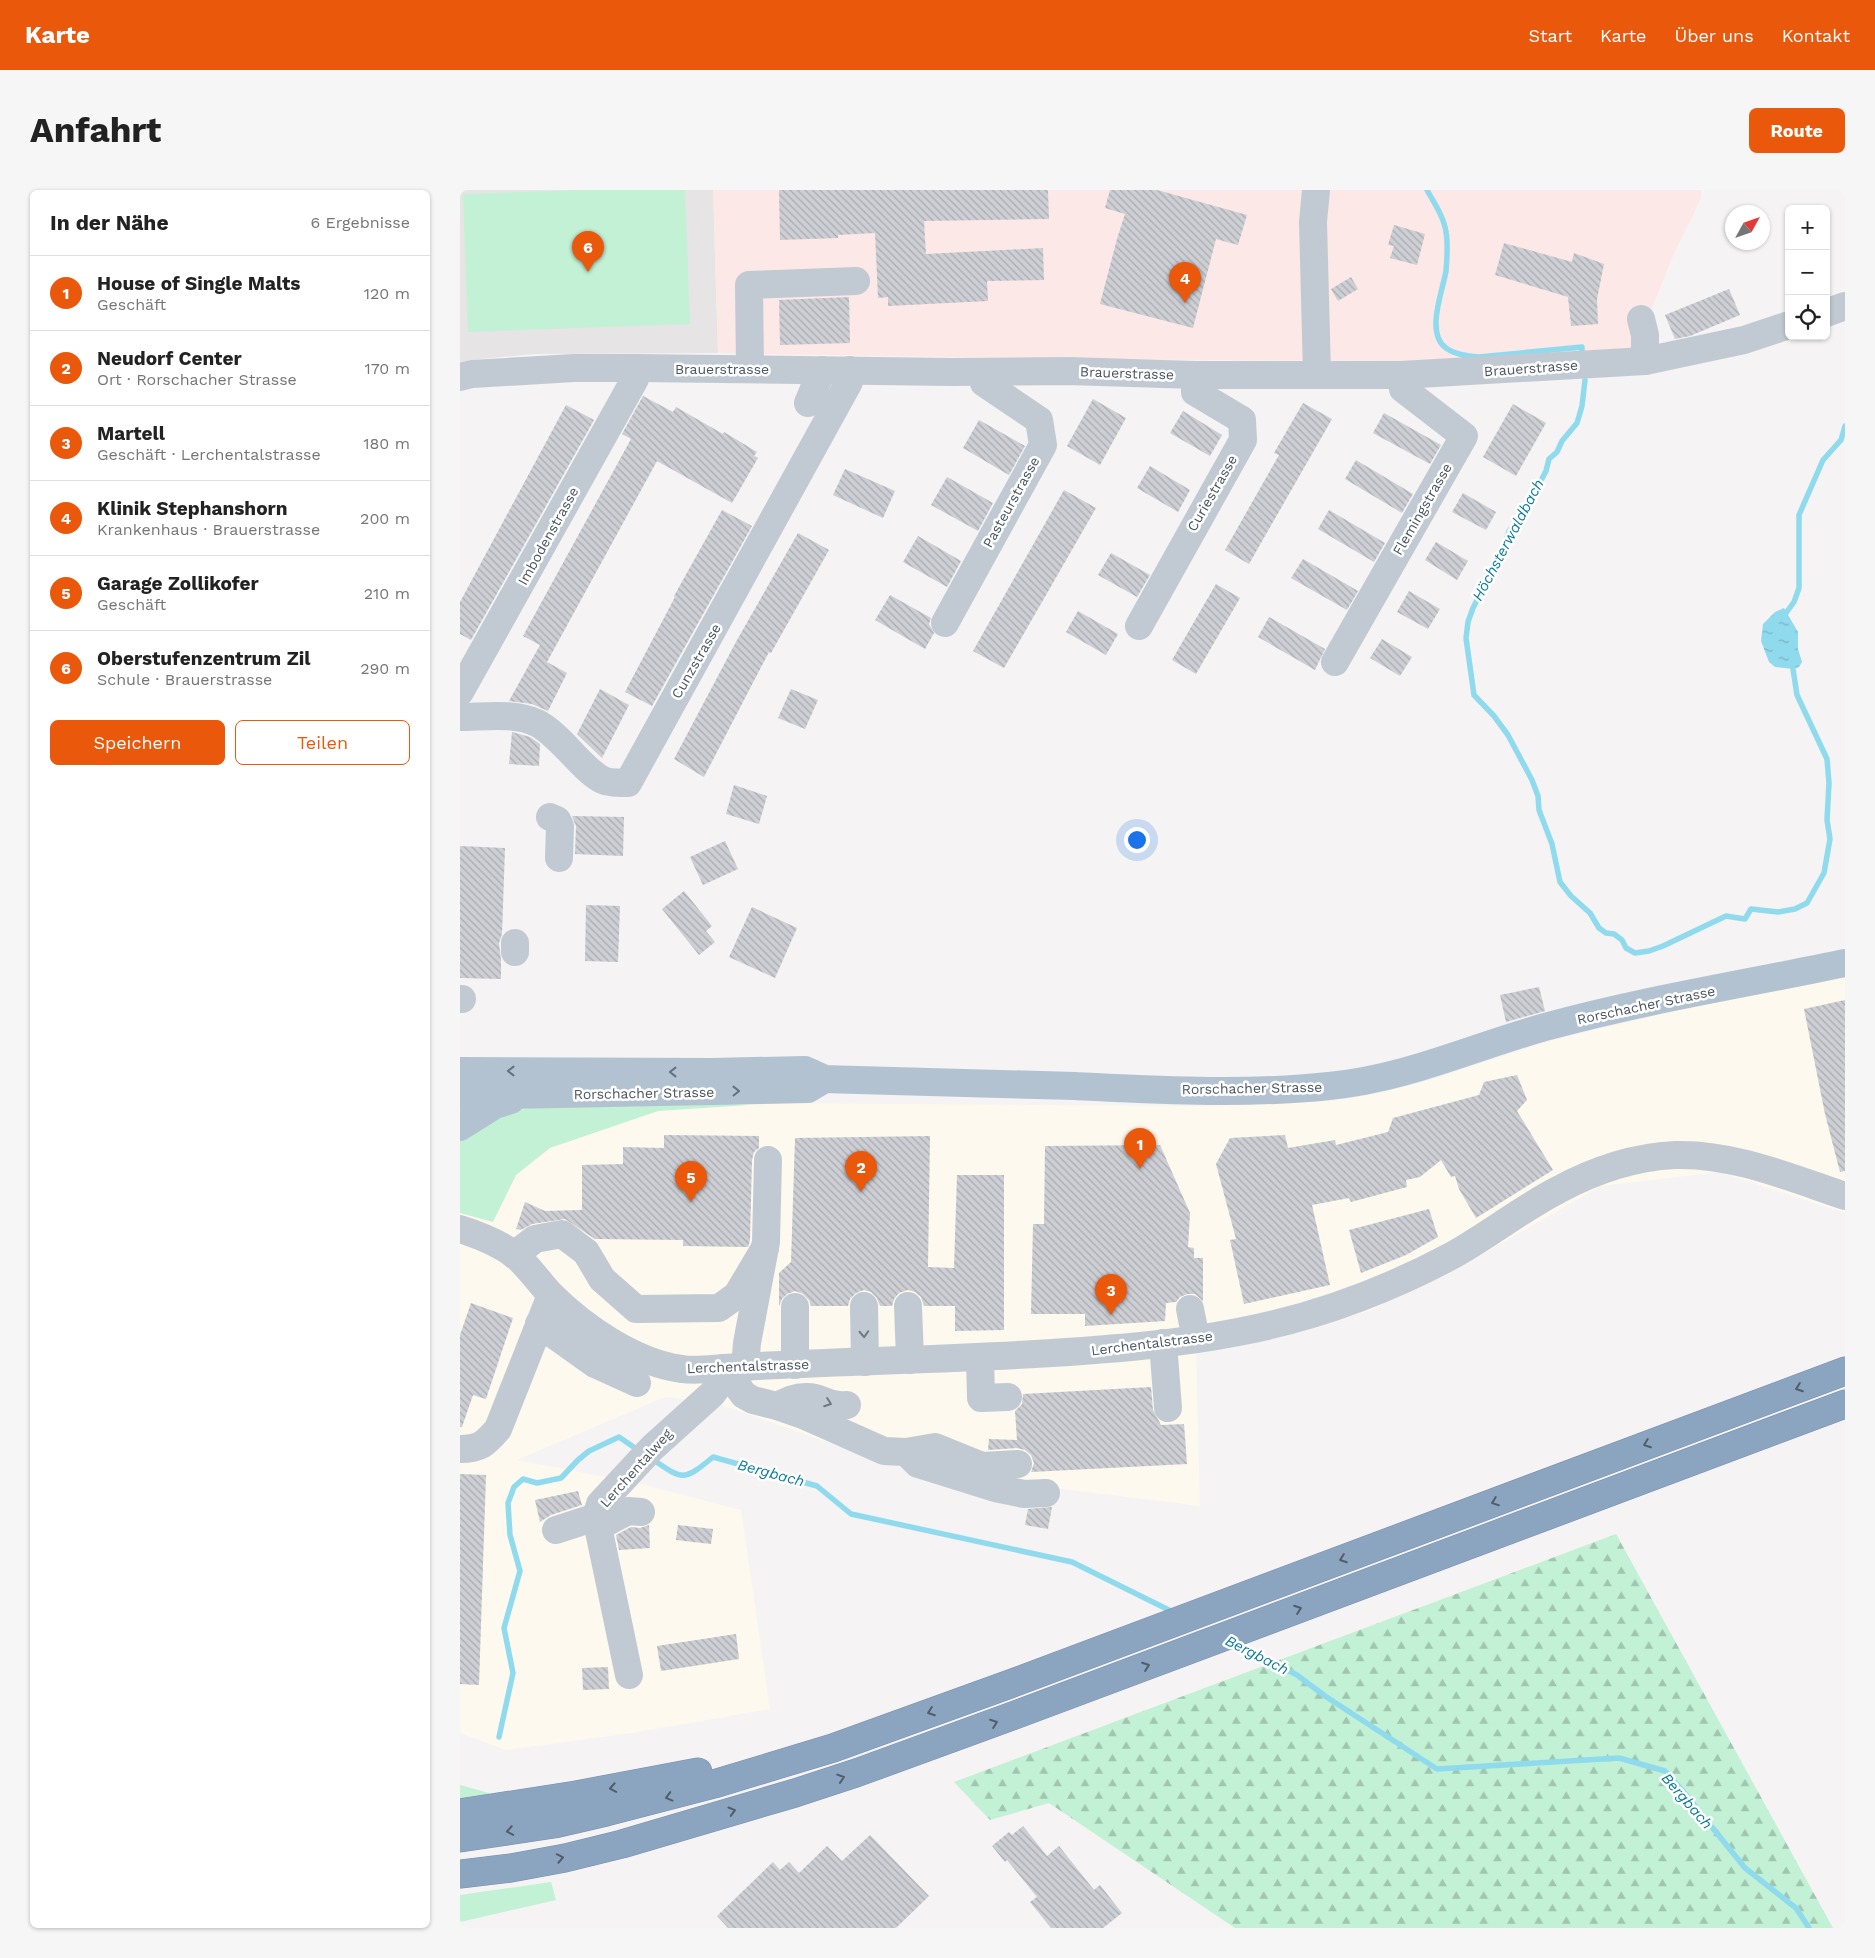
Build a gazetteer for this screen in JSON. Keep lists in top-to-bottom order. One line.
{"streets":{"main road":["Rorschacher Strasse"],"street":["Brauerstrasse","Curiestrasse","Pasteurstrasse","Flemingstrasse","Imbodenstrasse","Cunzstrasse","Lerchentalstrasse","Lerchentalweg"]},"crossings":[["Brauerstrasse","Curiestrasse"],["Brauerstrasse","Pasteurstrasse"],["Brauerstrasse","Flemingstrasse"],["Brauerstrasse","Cunzstrasse"],["Lerchentalstrasse","Lerchentalweg"]],"water":["Höchsterwaldbach","Bergbach"],"north":"top right","page":{"header":"Karte","nav":["Start","Karte","Über uns","Kontakt"],"buttons":["Route",["Speichern","Teilen"]],"title":"Anfahrt","heading":["In der Nähe","6 Ergebnisse"],"map_buttons":["+","−"],"pins":["6","4","1","2","5","3"],"list":[{"mark":"1","name":"House of Single Malts","note":"Geschäft","value":"120 m"},{"mark":"2","name":"Neudorf Center","note":"Ort · Rorschacher Strasse","value":"170 m"},{"mark":"3","name":"Martell","note":"Geschäft · Lerchentalstrasse","value":"180 m"},{"mark":"4","name":"Klinik Stephanshorn","note":"Krankenhaus · Brauerstrasse","value":"200 m"},{"mark":"5","name":"Garage Zollikofer","note":"Geschäft","value":"210 m"},{"mark":"6","name":"Oberstufenzentrum Zil","note":"Schule · Brauerstrasse","value":"290 m"}]}}
